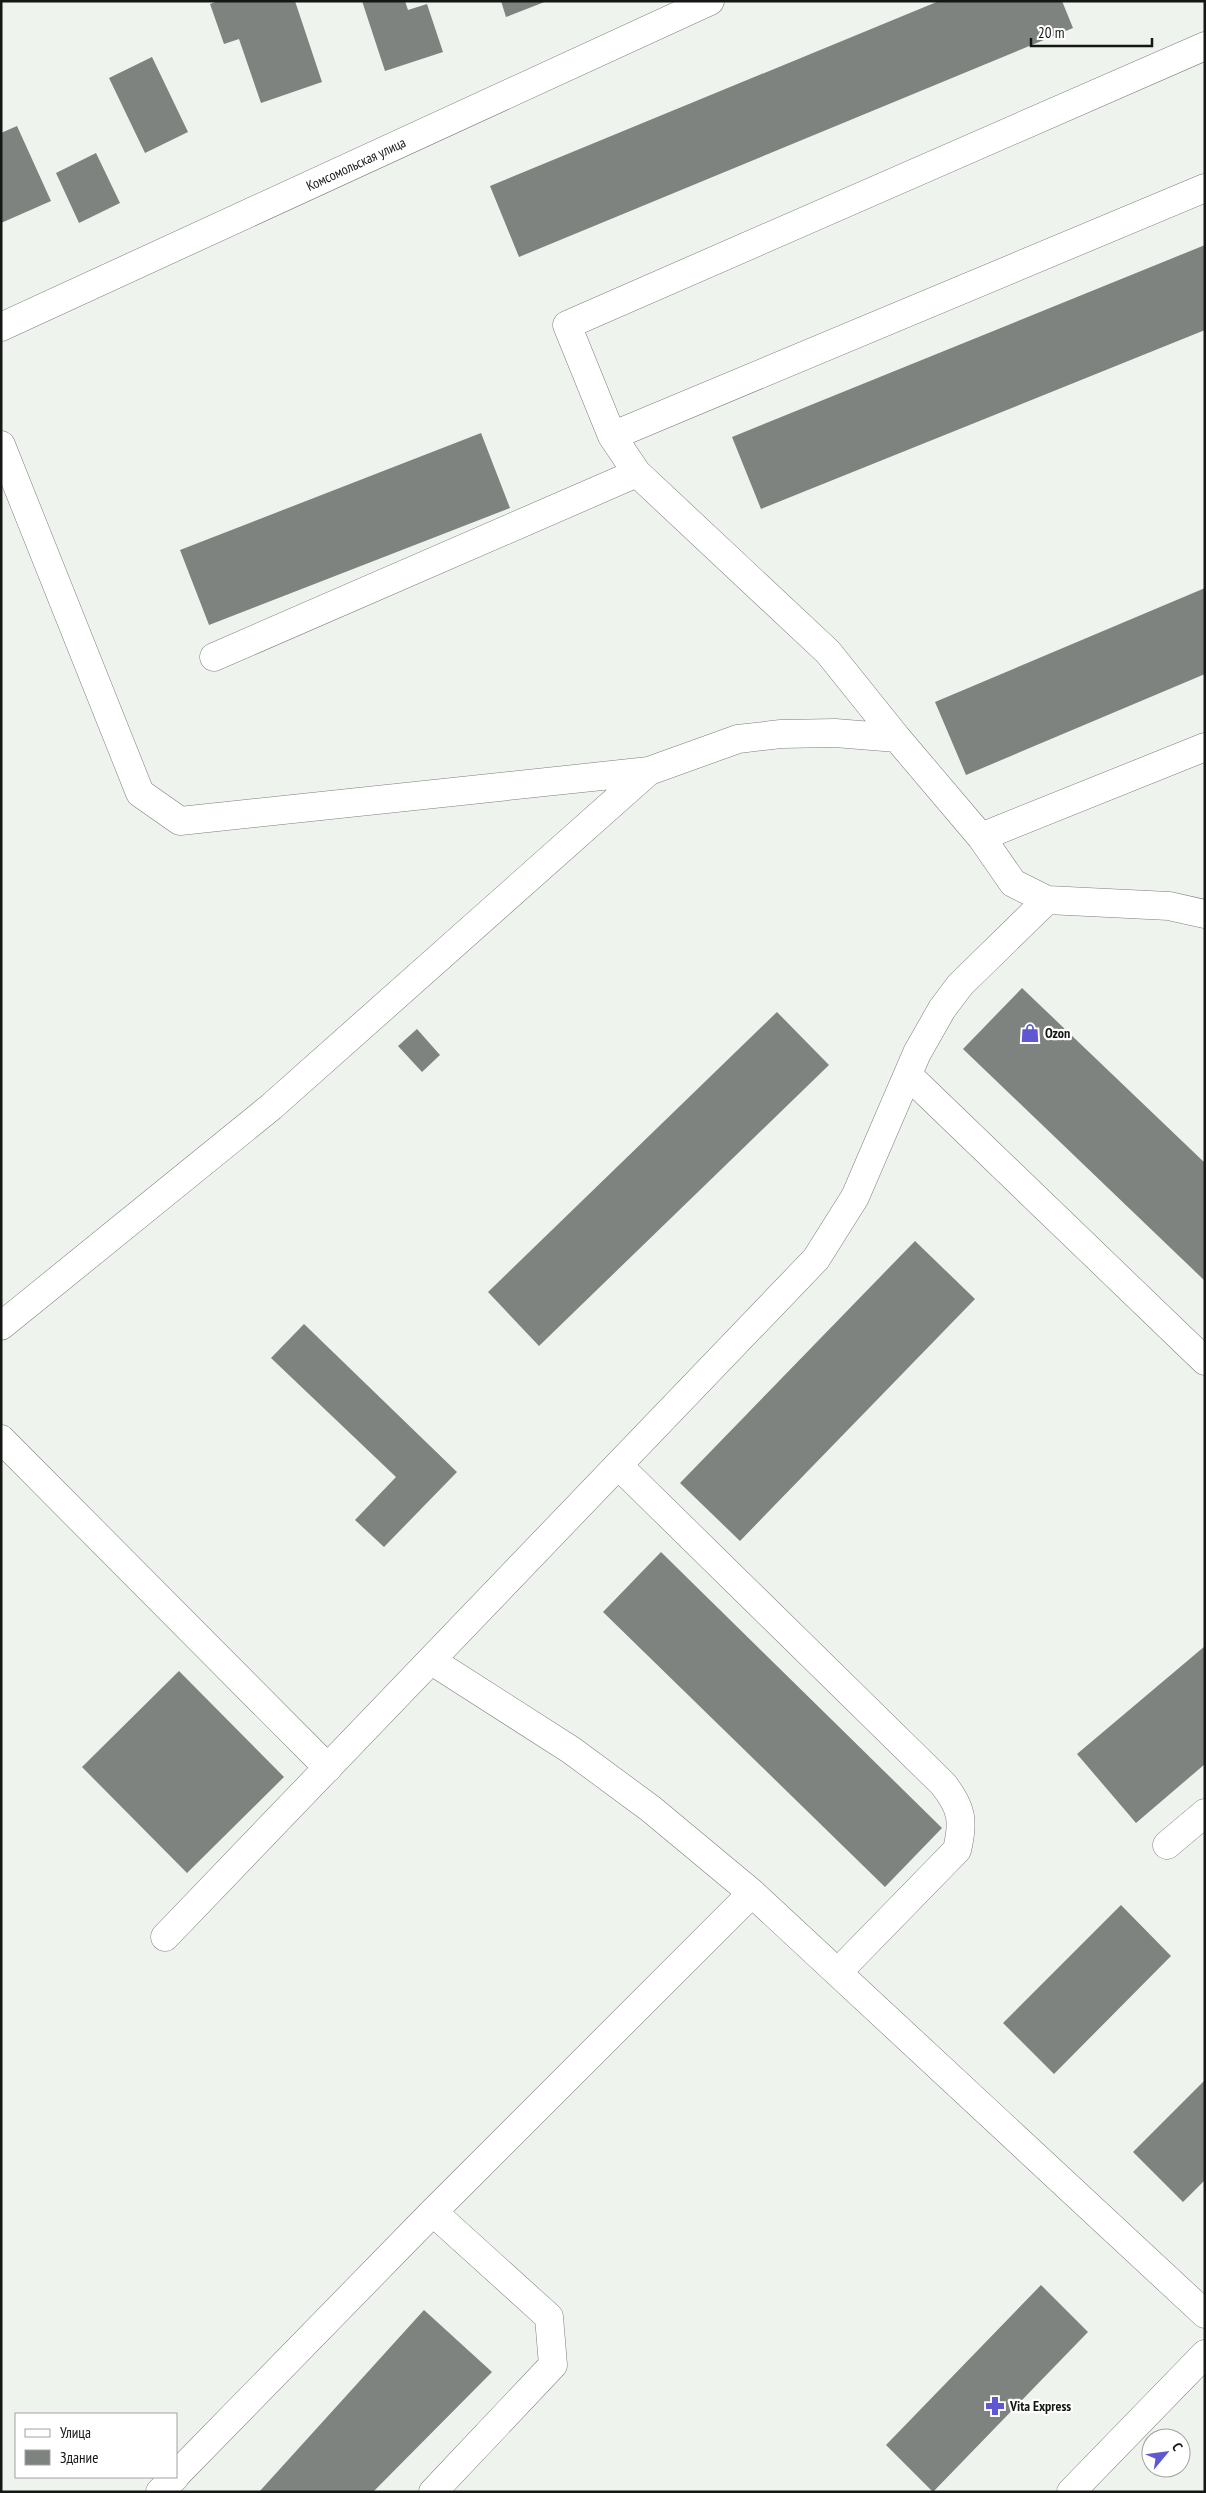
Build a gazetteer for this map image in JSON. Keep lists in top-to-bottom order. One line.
{"streets":{"street":["Комсомольская улица"]},"places":{"shop":["Ozon"],"pharmacy":["Vita Express"]},"legend":["Улица","Здание"],"scale_bar":"20 m","north":"top right"}
